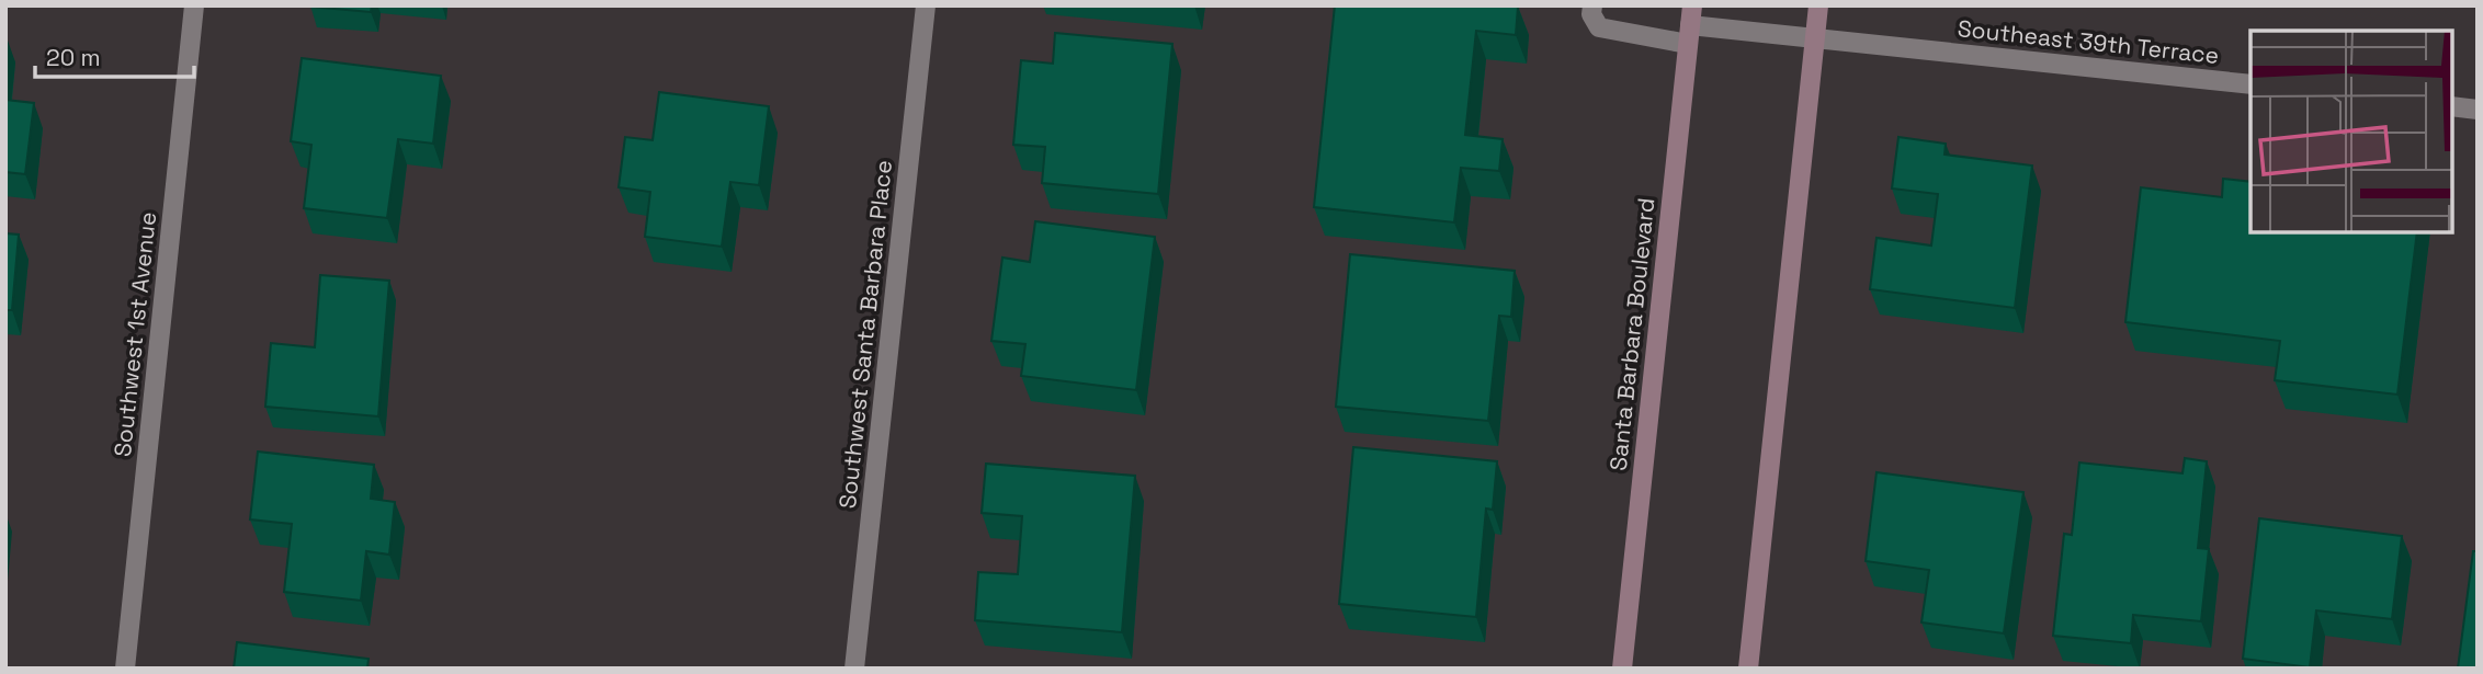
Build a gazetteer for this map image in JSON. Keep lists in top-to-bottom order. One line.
{"streets":{"main road":["Santa Barbara Boulevard"],"street":["Southeast 39th Terrace","Southwest 1st Avenue","Southwest Santa Barbara Place"]},"crossings":[["Southeast 39th Terrace","Santa Barbara Boulevard"]],"scale_bar":"20 m"}
